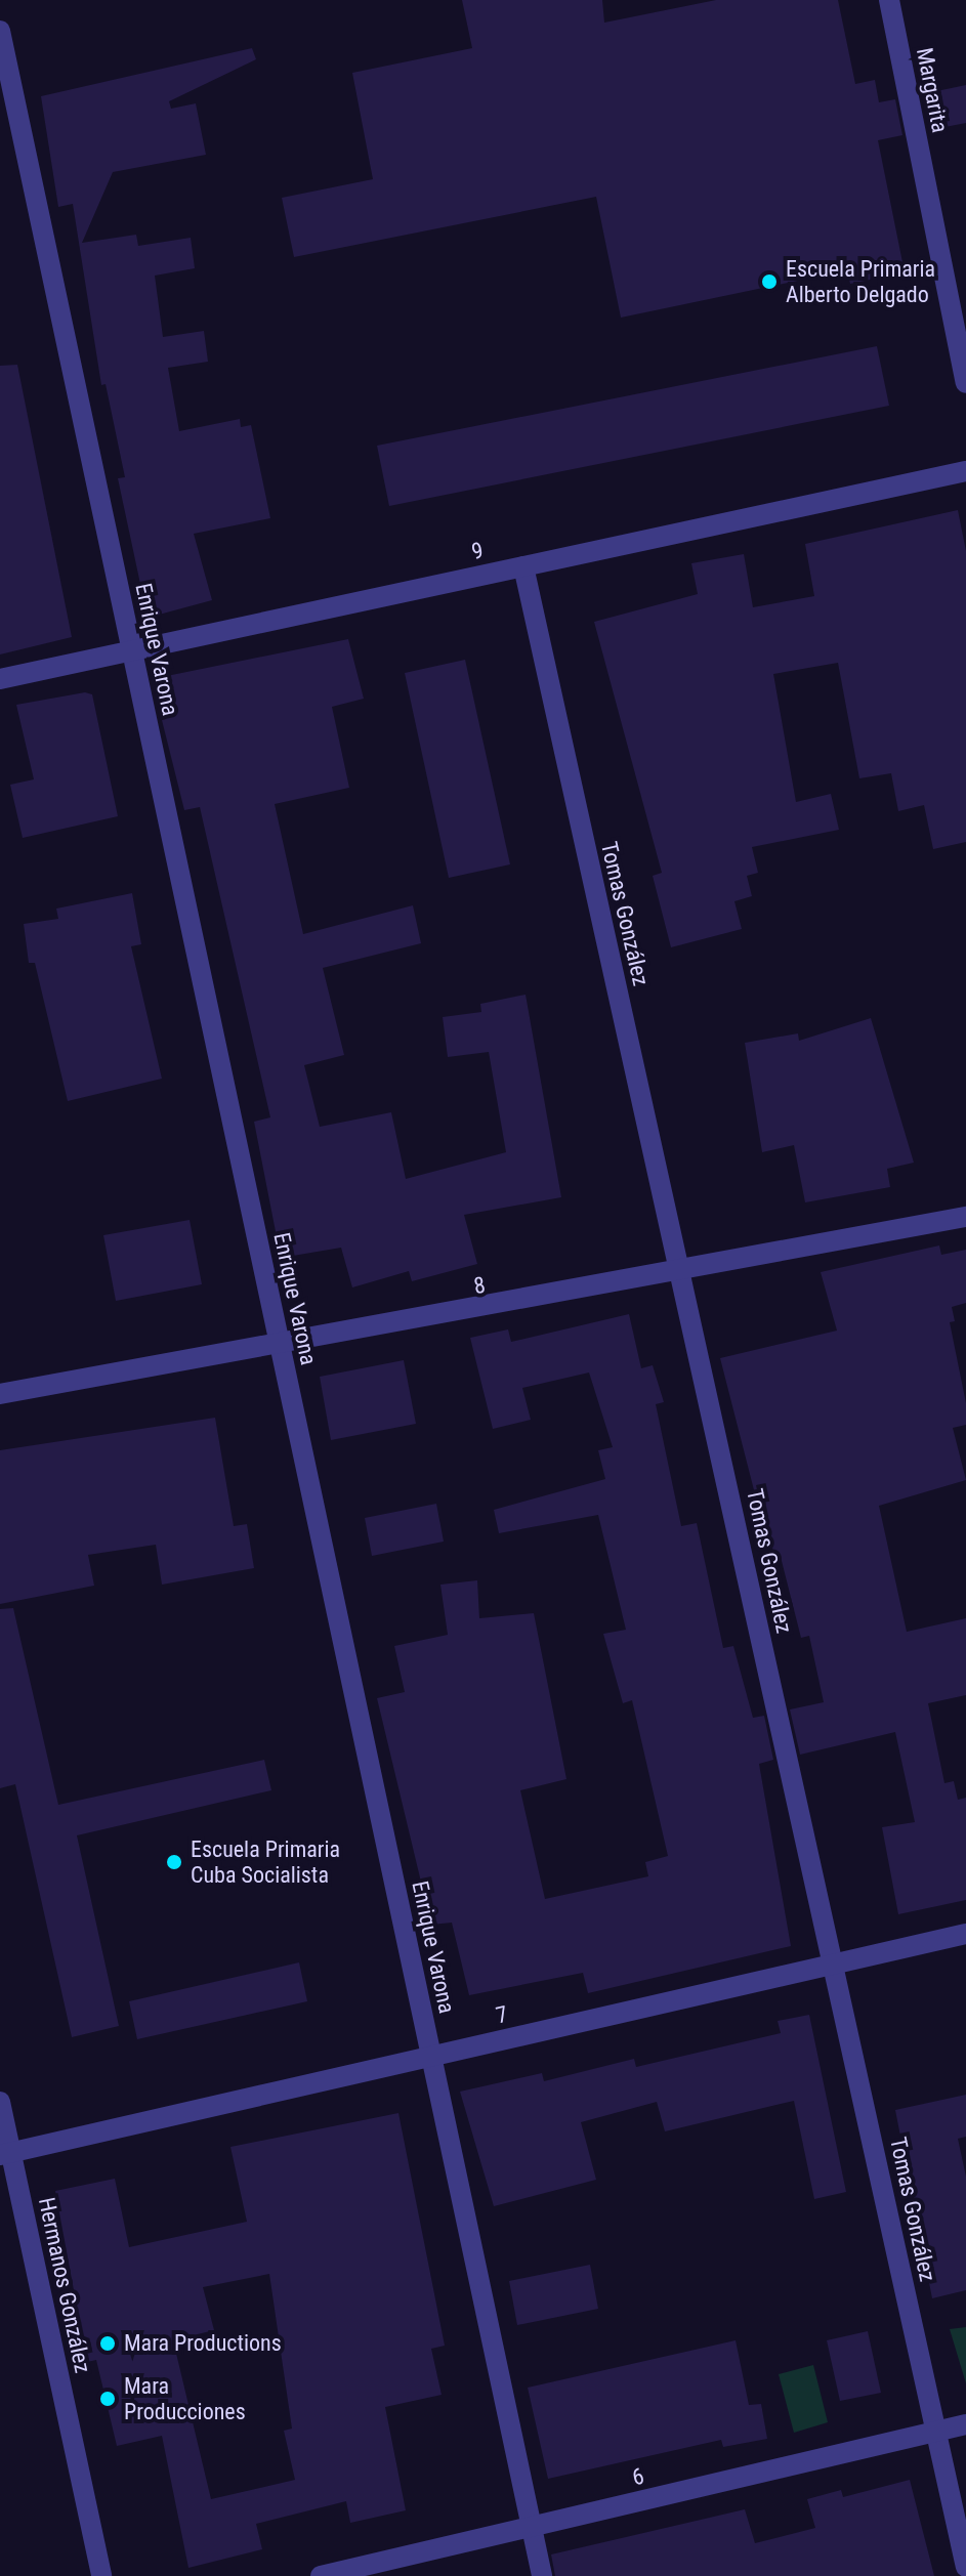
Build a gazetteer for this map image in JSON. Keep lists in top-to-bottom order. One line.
{"streets":{"street":["Margarita","9","Enrique Varona","Tomas González","8","7","Hermanos González","6"]},"crossings":[["9","Enrique Varona"],["9","Tomas González"],["Enrique Varona","8"],["Enrique Varona","7"],["Enrique Varona","6"],["Tomas González","8"],["Tomas González","7"],["Tomas González","6"],["7","Hermanos González"]],"places":["Escuela Primaria Alberto Delgado","Escuela Primaria Cuba Socialista","Mara Productions","Mara Producciones"]}
